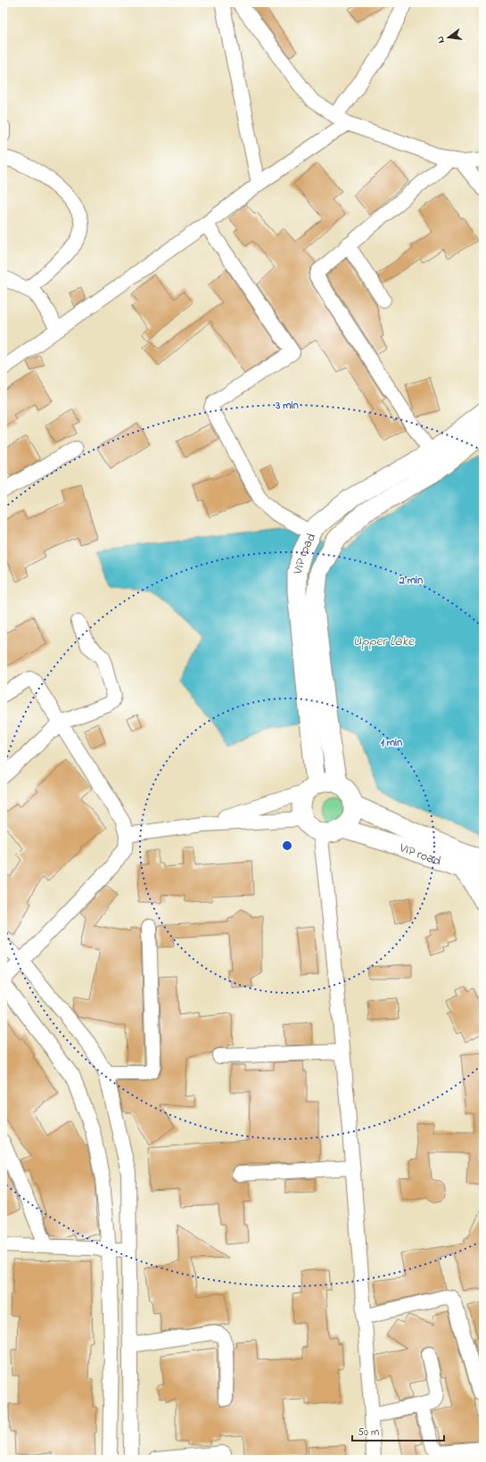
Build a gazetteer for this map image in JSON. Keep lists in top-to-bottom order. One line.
{"streets":{"main road":["VIP road"]},"water":["Upper Lake"],"scale_bar":"50 m","north":"left","rings":["3 min","2 min","1 min"]}
